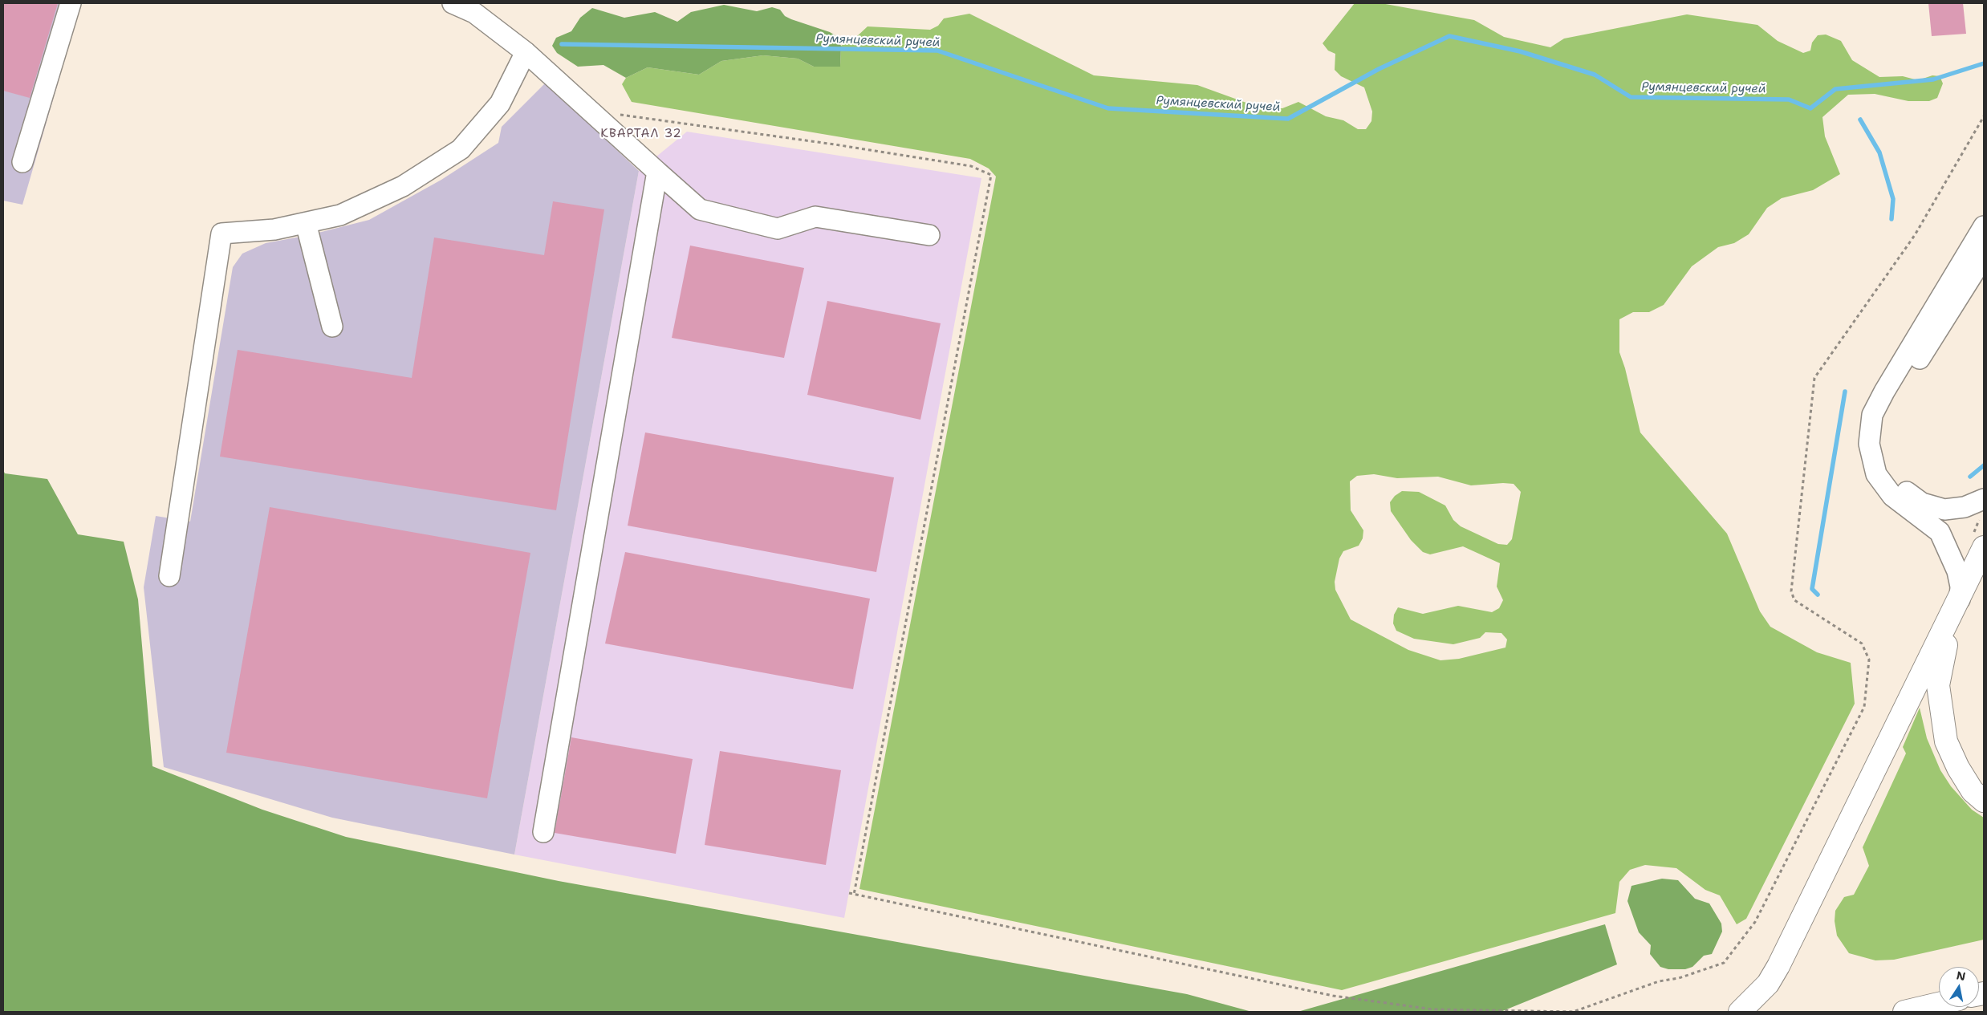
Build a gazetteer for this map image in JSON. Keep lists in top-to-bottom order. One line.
{"districts":["КВАРТАЛ 32"],"water":["Румянцевский ручей"],"north":"top"}
